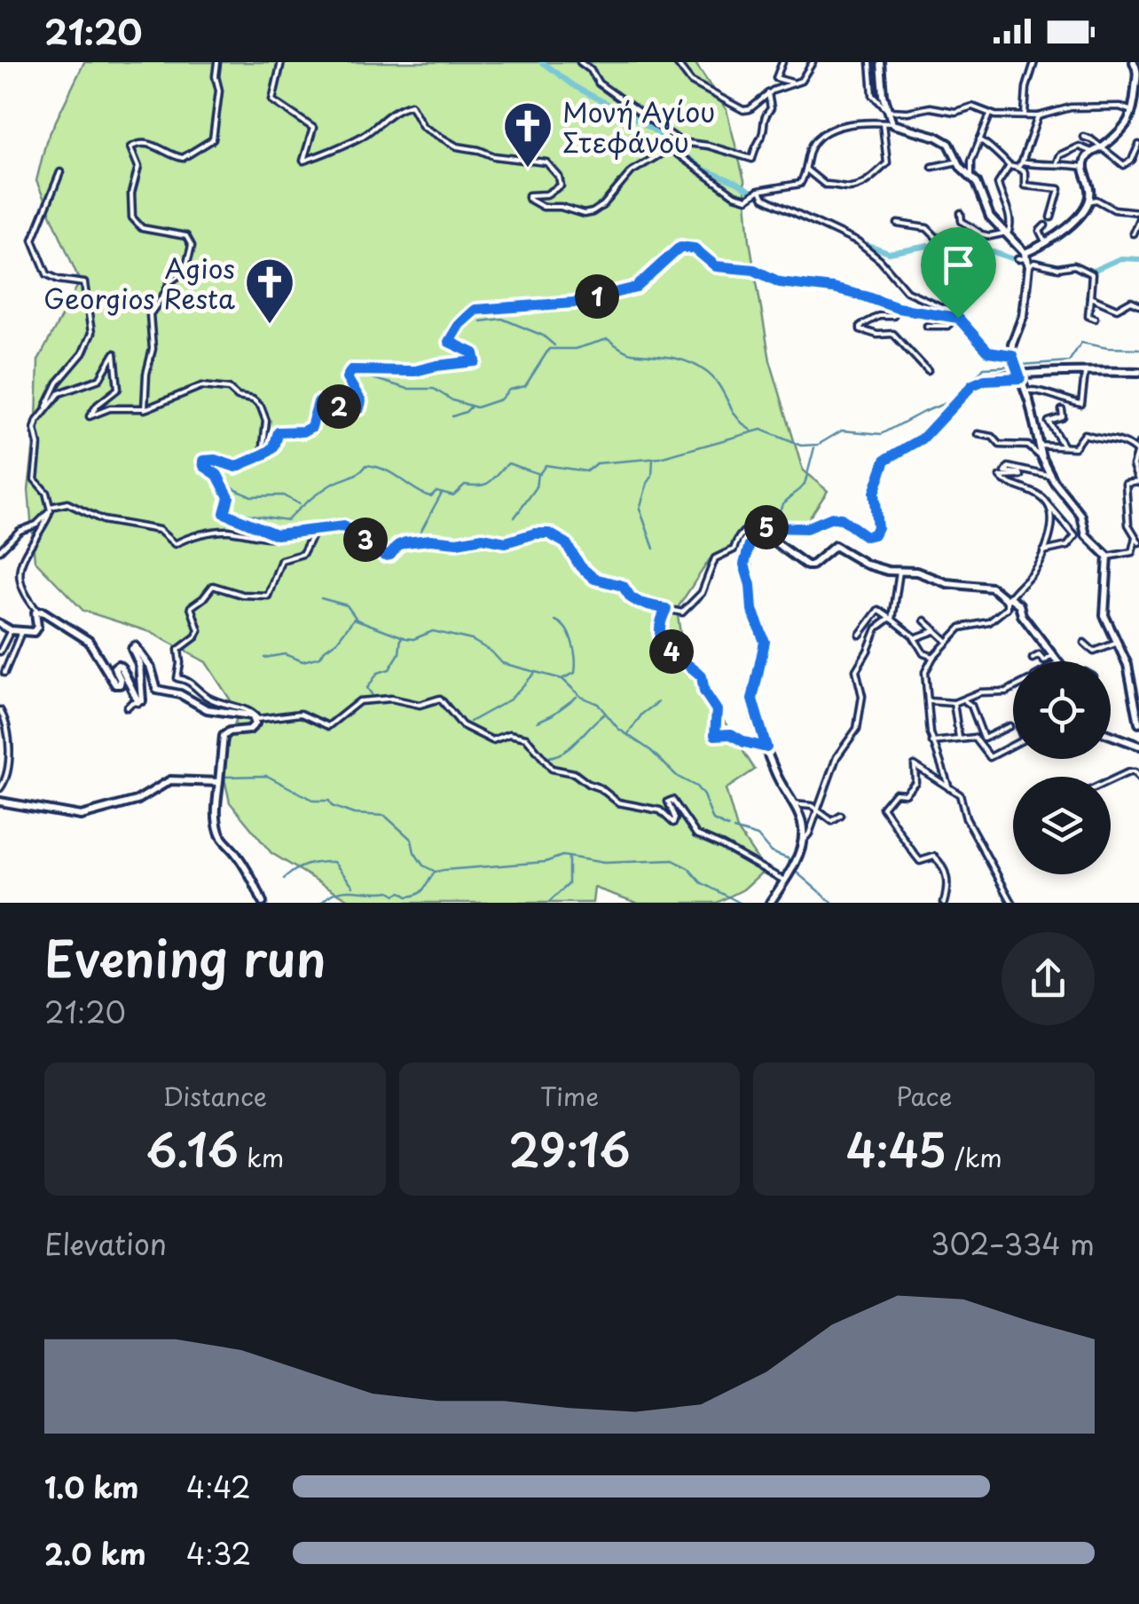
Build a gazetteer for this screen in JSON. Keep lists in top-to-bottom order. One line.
{"places":{"church":["Μονή Αγίου Στεφάνου","Agios Georgios Resta"]},"page":{"status":"21:20","pins":["1","2","5","3","4"],"heading":["Evening run","21:20"],"stats":[["Distance","6.16 km"],["Time","29:16"],["Pace","4:45 /km"]],"chart":["Elevation","302–334 m"],"list":[{"name":"1.0 km","note":"4:42"},{"name":"2.0 km","note":"4:32"}]}}
